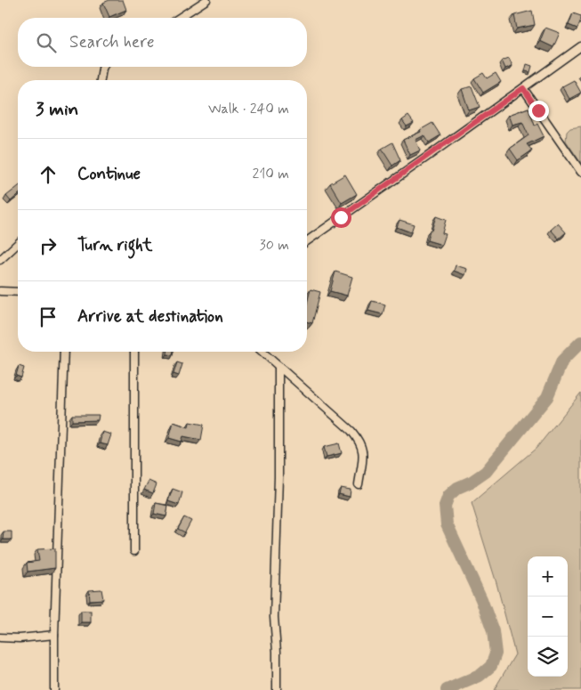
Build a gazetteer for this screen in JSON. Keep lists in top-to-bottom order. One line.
{"page":{"search":"Search here","heading":["3 min","Walk · 240 m"],"list":[["Continue","210 m"],["Turn right","30 m"],"Arrive at destination"],"map_buttons":["+","−"]}}
